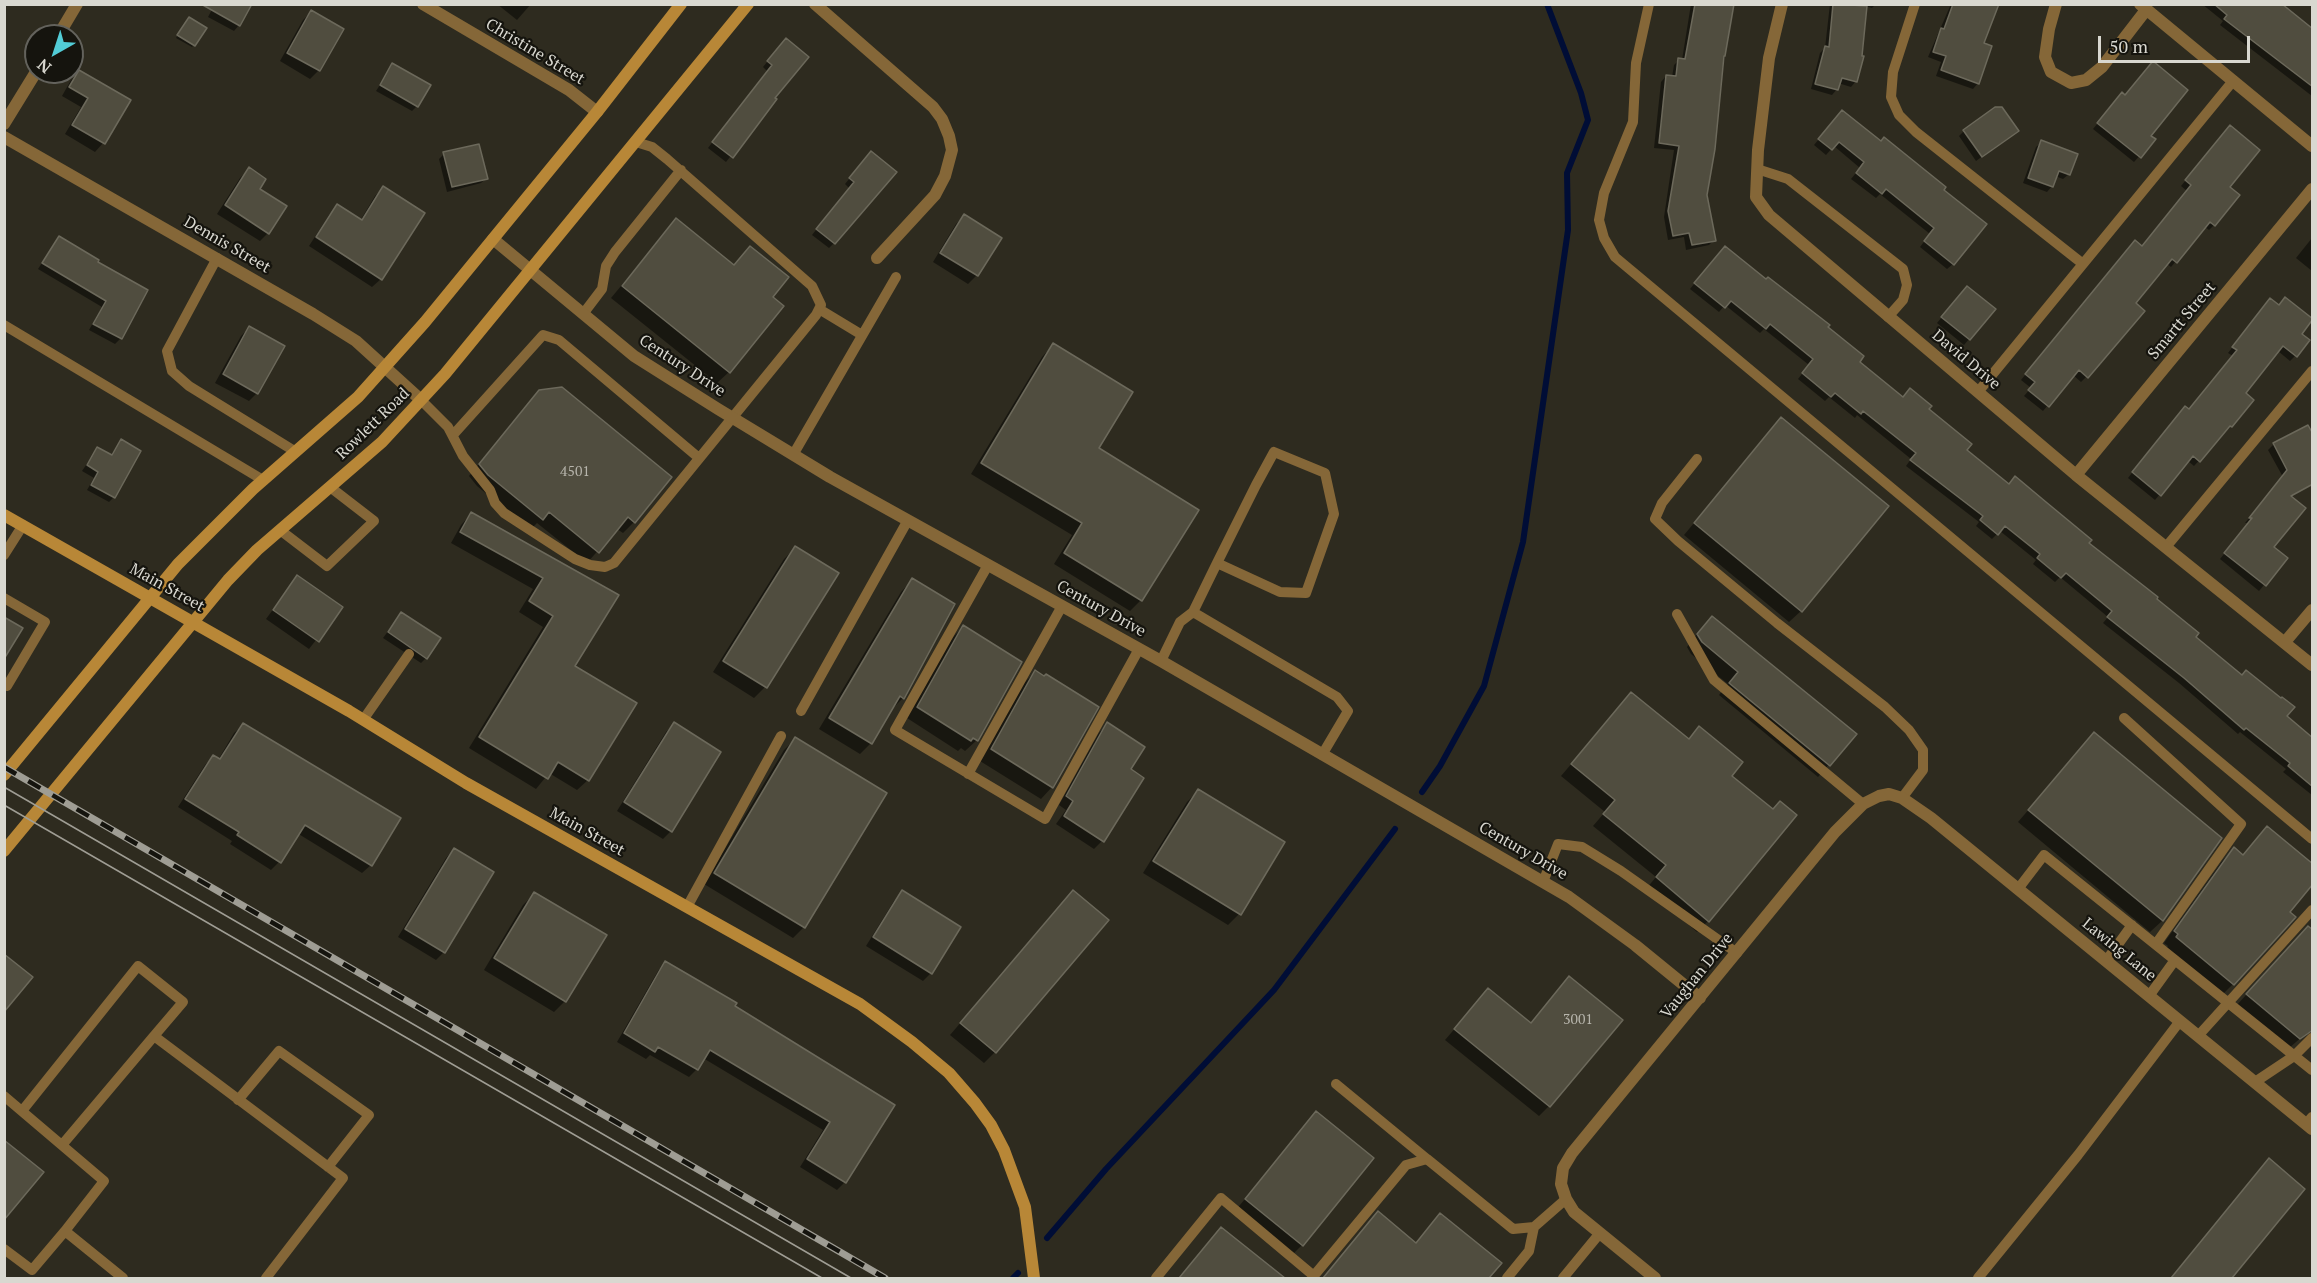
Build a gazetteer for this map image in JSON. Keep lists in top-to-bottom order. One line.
{"streets":{"main road":["Rowlett Road","Main Street"],"street":["Christine Street","Dennis Street","Smartt Street","David Drive","Century Drive","Lawing Lane","Vaughan Drive"]},"crossings":[["Christine Street","Rowlett Road"],["Dennis Street","Rowlett Road"],["Smartt Street","David Drive"],["Century Drive","Rowlett Road"],["Century Drive","Vaughan Drive"],["Rowlett Road","Main Street"],["Lawing Lane","Vaughan Drive"]],"house_numbers":["4501","3001"],"scale_bar":"50 m","north":"bottom left"}
